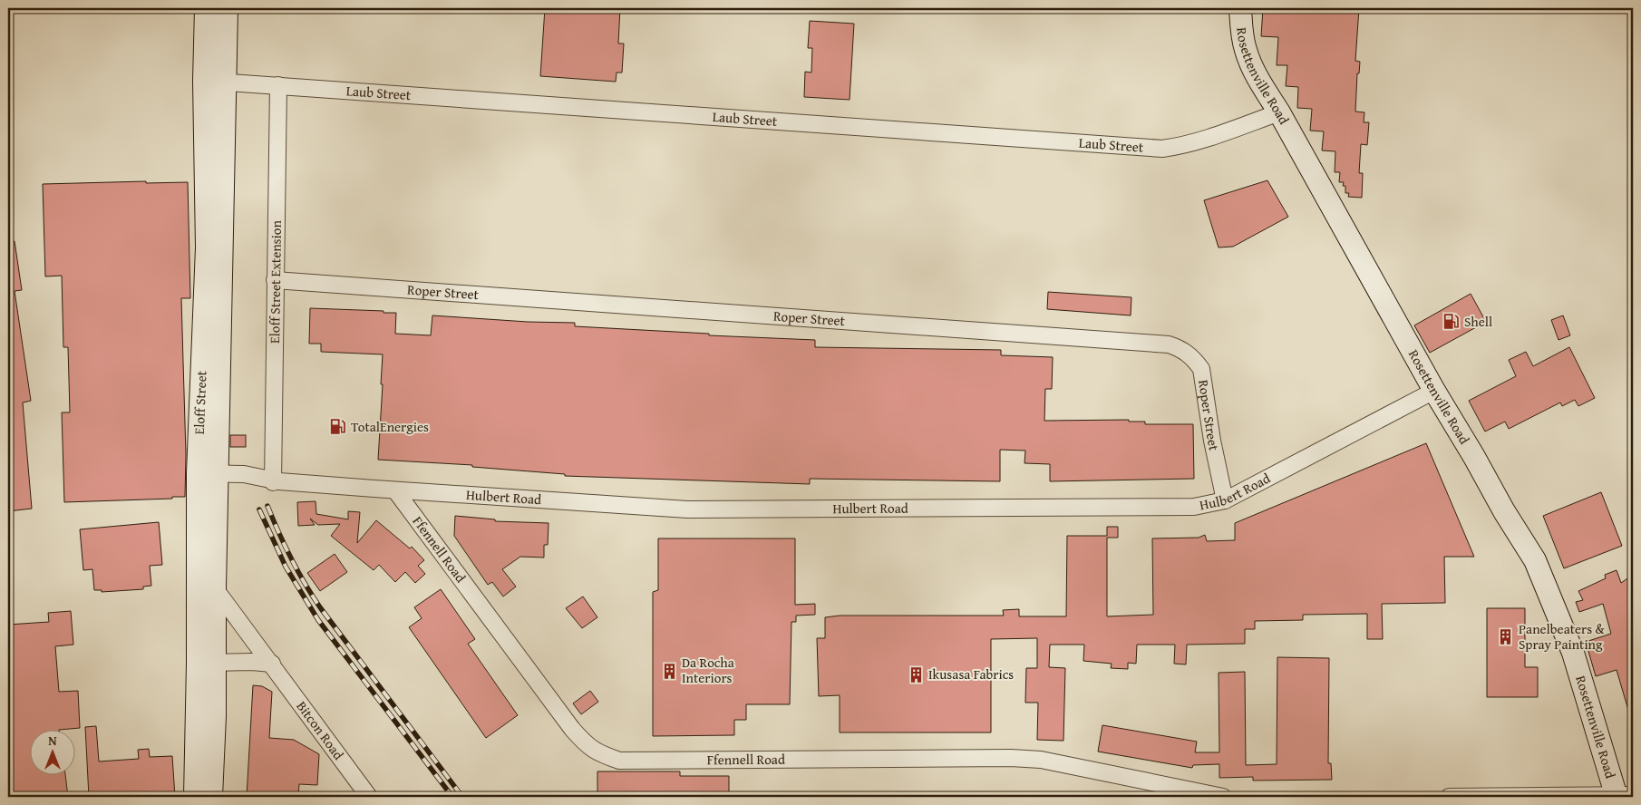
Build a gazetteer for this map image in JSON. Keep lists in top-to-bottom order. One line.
{"streets":{"street":["Rosettenville Road","Laub Street","Eloff Street Extension","Roper Street","Eloff Street","Hulbert Road","Ffennell Road","Bitcon Road"]},"crossings":[["Rosettenville Road","Laub Street"],["Rosettenville Road","Hulbert Road"],["Laub Street","Eloff Street Extension"],["Laub Street","Eloff Street"],["Eloff Street Extension","Roper Street"],["Eloff Street Extension","Hulbert Road"],["Roper Street","Hulbert Road"],["Eloff Street","Hulbert Road"],["Eloff Street","Bitcon Road"],["Hulbert Road","Ffennell Road"]],"places":{"fuel station":["Shell","TotalEnergies"],"building":["Panelbeaters & Spray Painting","Da Rocha Interiors","Ikusasa Fabrics"]},"north":"top"}
